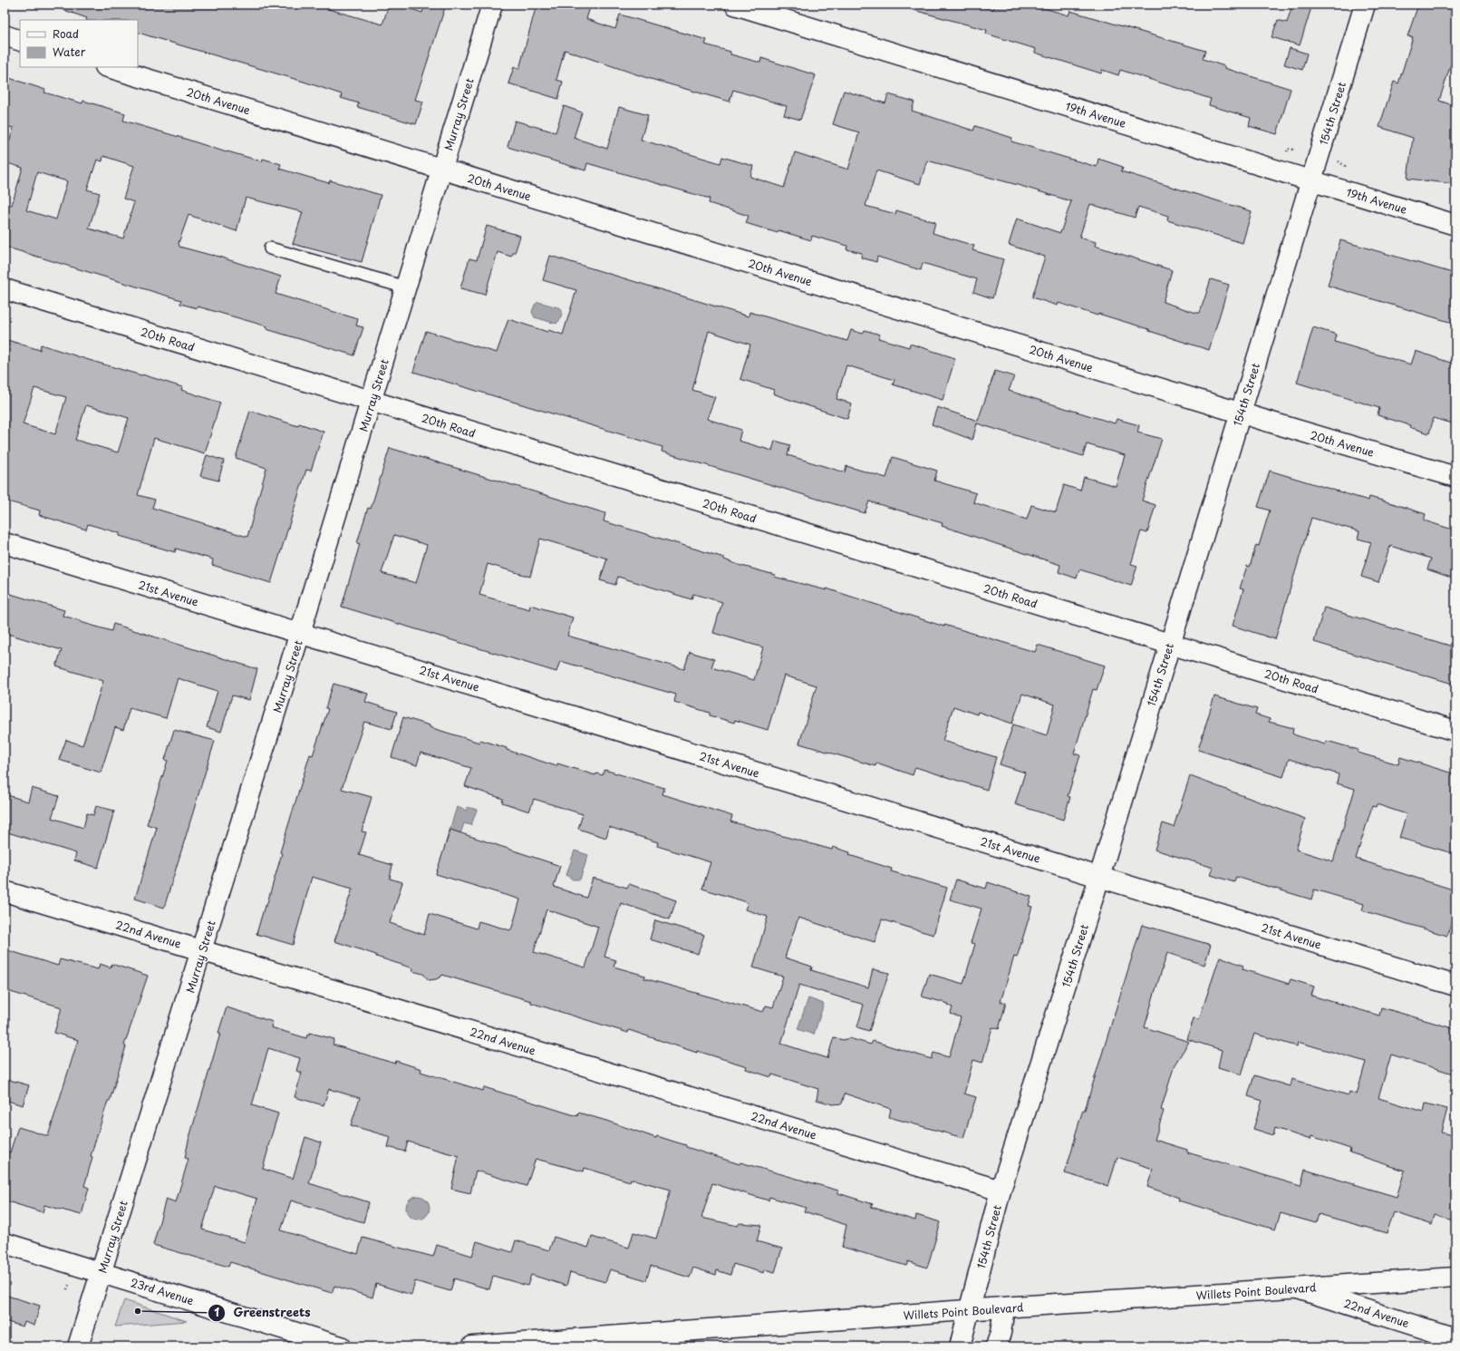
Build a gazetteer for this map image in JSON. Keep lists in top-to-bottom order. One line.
{"streets":{"street":["20th Avenue","154th Street","Murray Street","19th Avenue","20th Road","21st Avenue","22nd Avenue","23rd Avenue","Willets Point Boulevard"]},"crossings":[["20th Avenue","154th Street"],["20th Avenue","Murray Street"],["154th Street","19th Avenue"],["154th Street","20th Road"],["154th Street","21st Avenue"],["154th Street","22nd Avenue"],["154th Street","Willets Point Boulevard"],["Murray Street","20th Road"],["Murray Street","21st Avenue"],["Murray Street","22nd Avenue"],["Murray Street","23rd Avenue"],["22nd Avenue","Willets Point Boulevard"]],"places":["Greenstreets"],"legend":["Road","Water"]}
